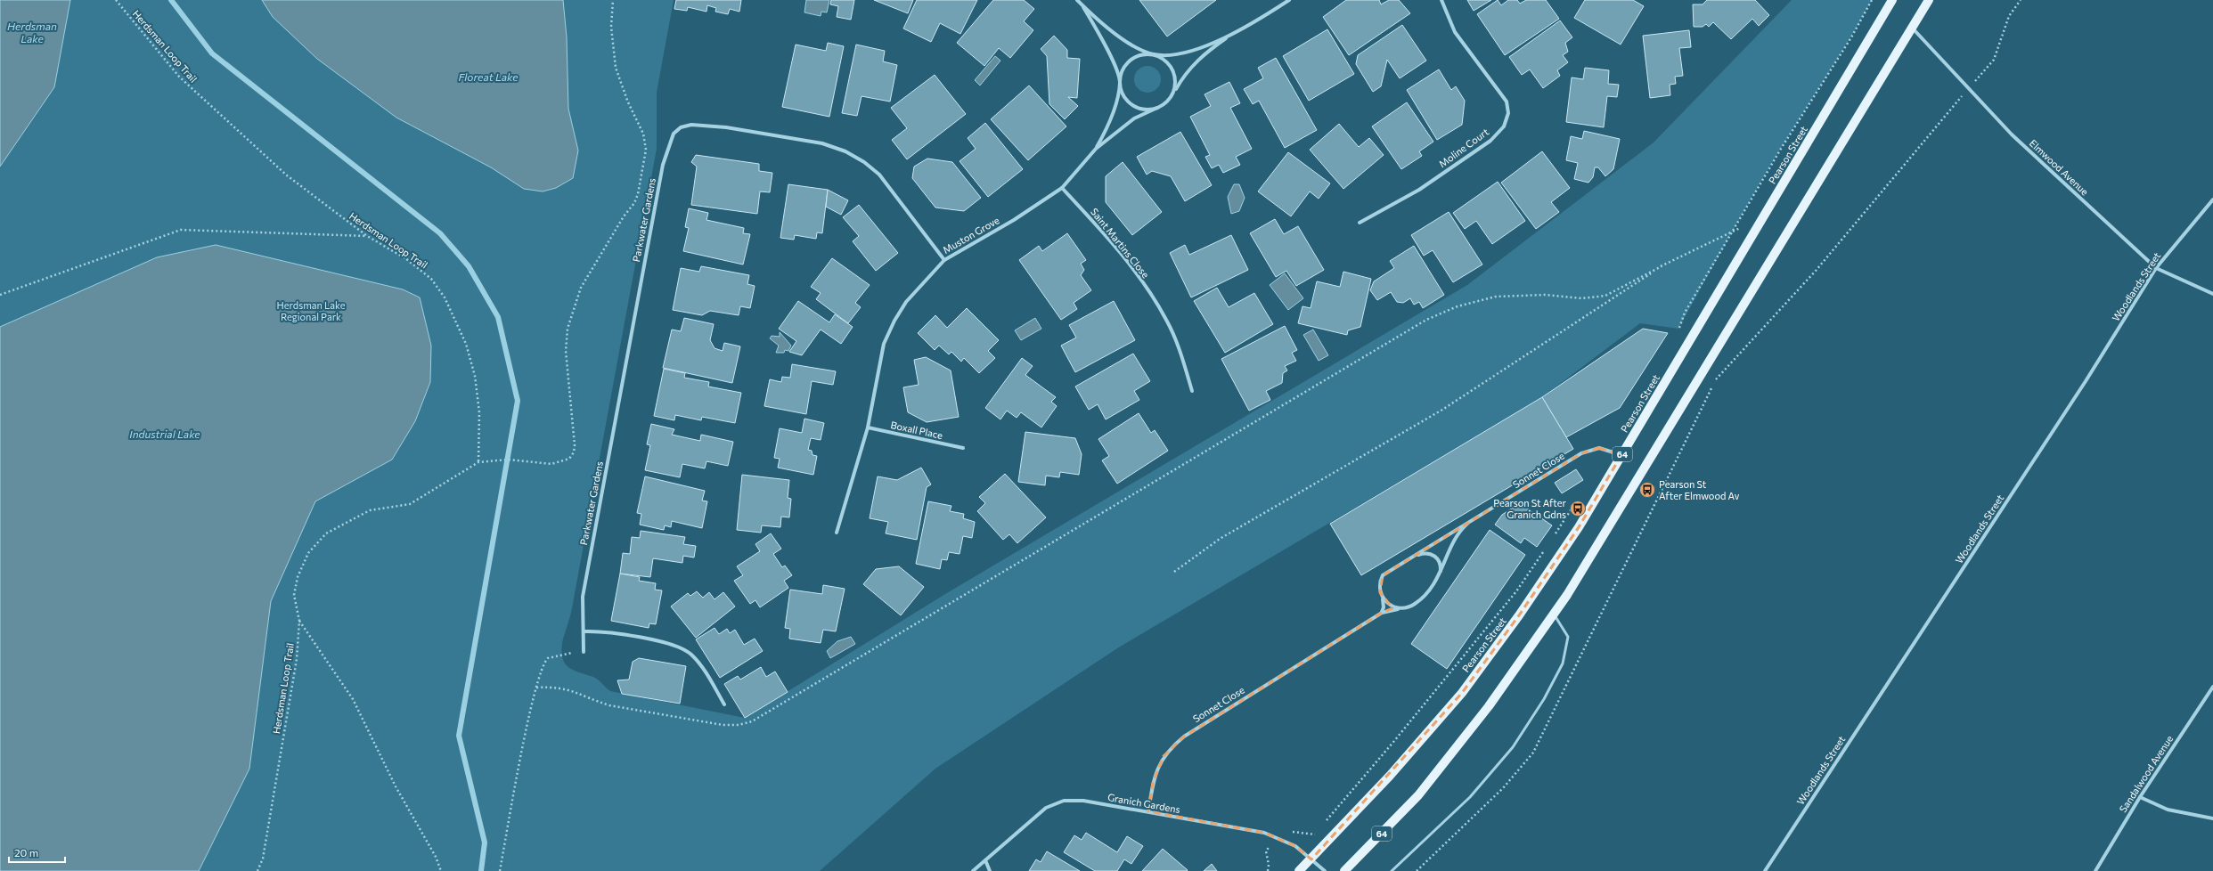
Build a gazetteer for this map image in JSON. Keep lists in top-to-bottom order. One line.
{"streets":{"main road":["Pearson Street","64"],"street":["Moline Court","Elmwood Avenue","Parkwater Gardens","Muston Grove","Saint Martins Close","Woodlands Street","Boxall Place","Sonnet Close","Sandalwood Avenue","Granich Gardens"],"path":["Herdsman Loop Trail"]},"crossings":[["Pearson Street","Sonnet Close"],["Pearson Street","Granich Gardens"],["Elmwood Avenue","Woodlands Street"],["Elmwood Avenue","64"],["Parkwater Gardens","Muston Grove"],["Muston Grove","Saint Martins Close"],["Muston Grove","Boxall Place"],["Sonnet Close","Granich Gardens"]],"water":["Herdsman Lake","Floreat Lake","Industrial Lake"],"parks":["Herdsman Lake Regional Park"],"places":{"bus stop":["Pearson St After Elmwood Av","Pearson St After Granich Gdns"]},"scale_bar":"20 m"}
